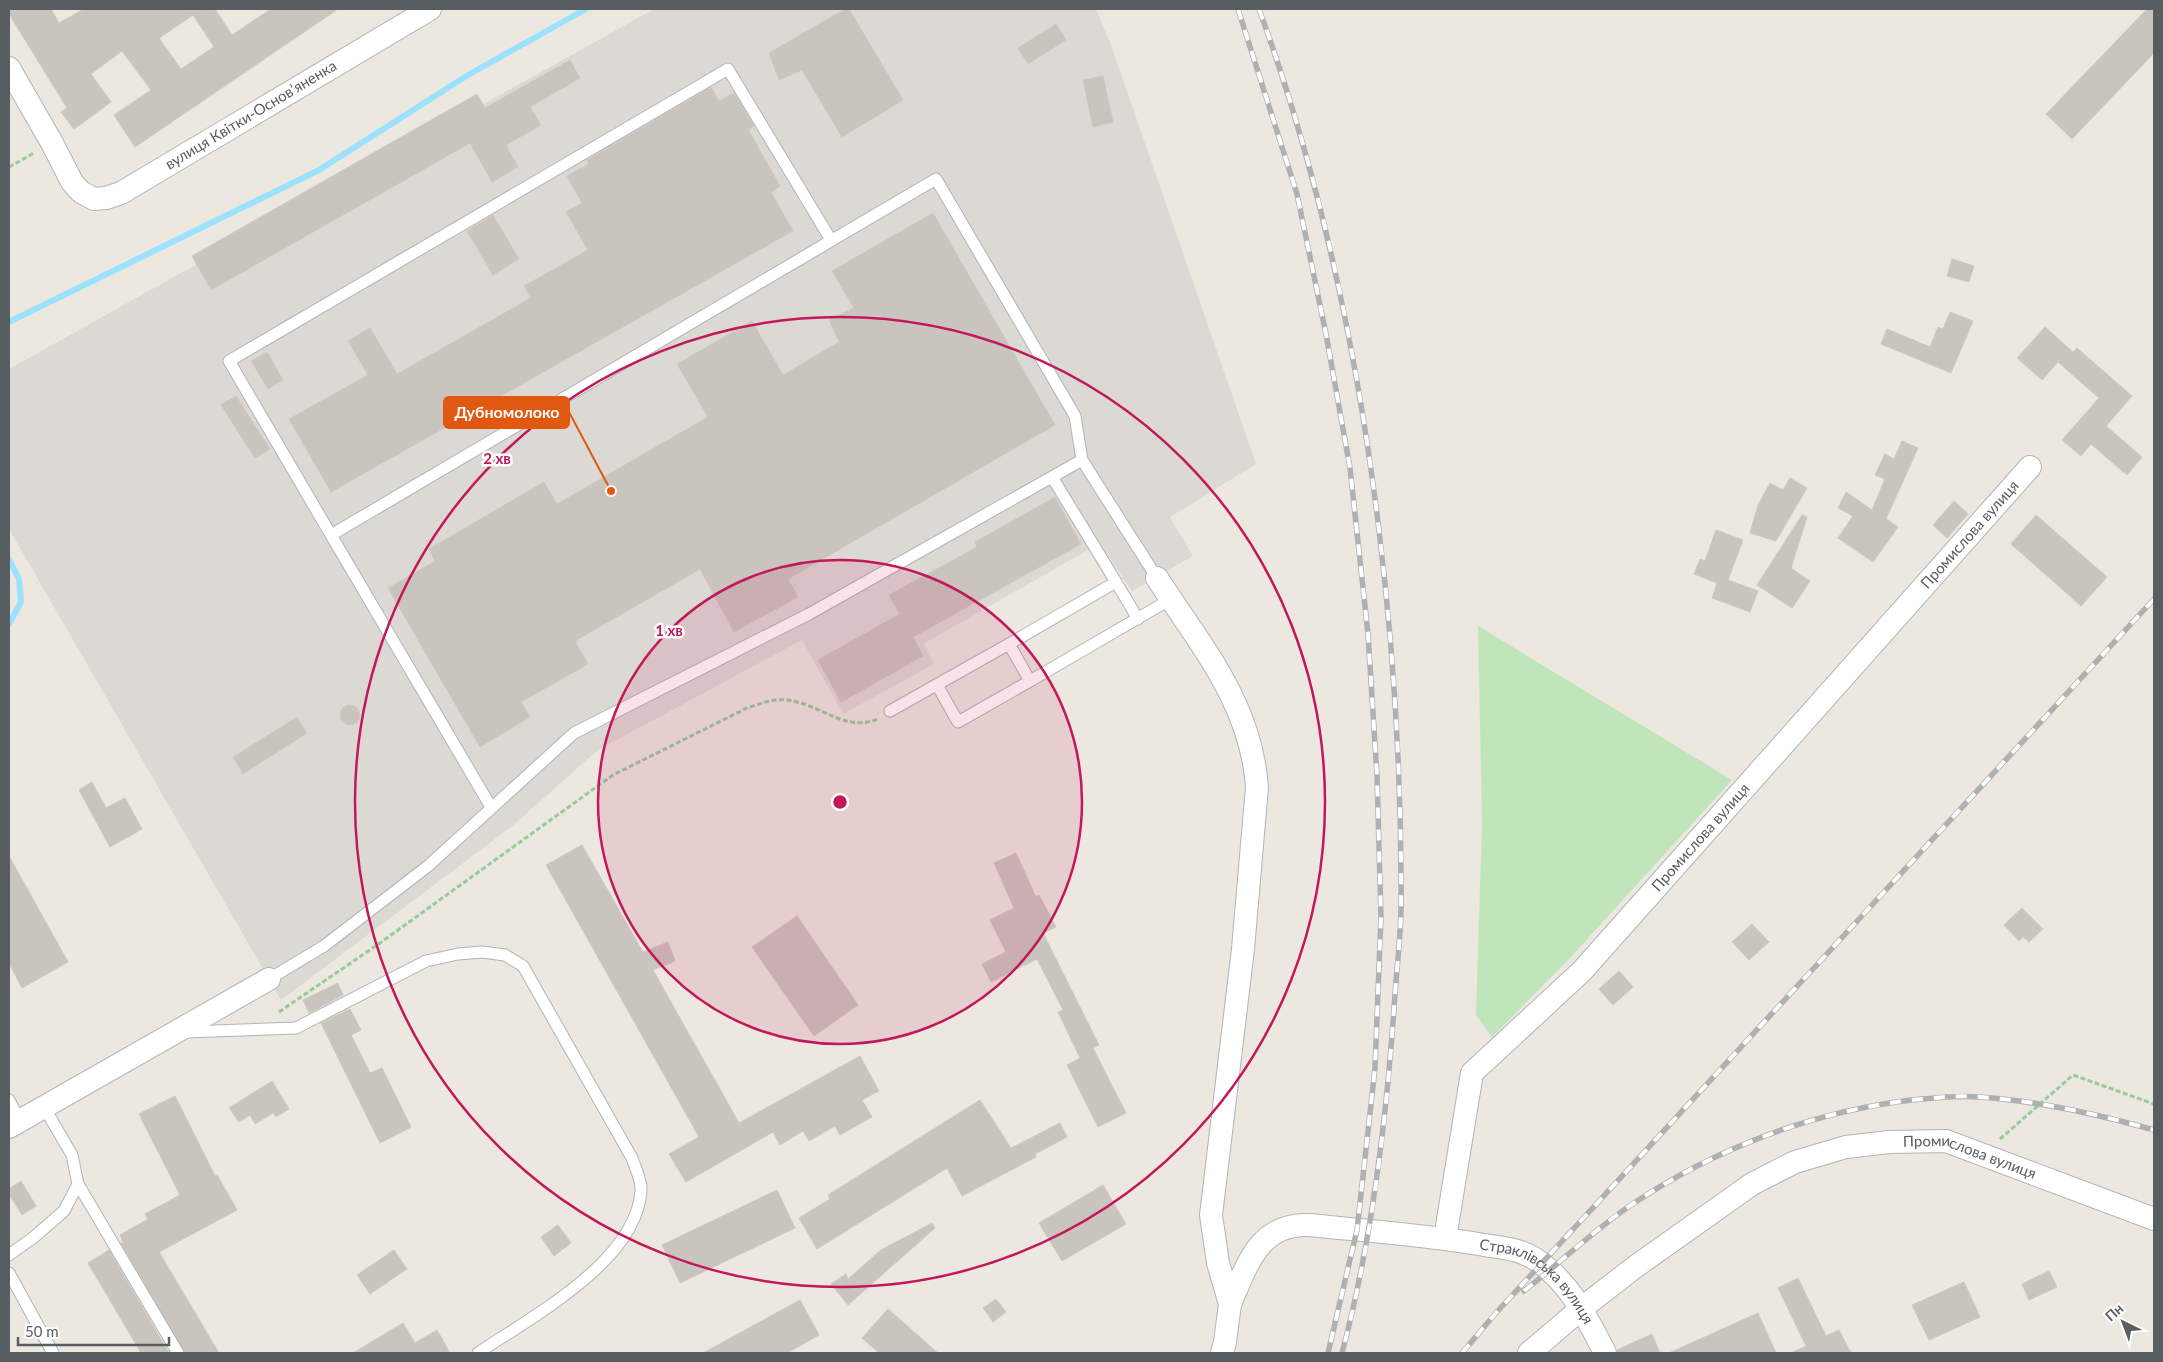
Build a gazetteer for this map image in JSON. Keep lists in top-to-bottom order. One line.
{"streets":{"street":["вулиця Квітки-Основʼяненка","Промислова вулиця","Страклівська вулиця"]},"crossings":[["Промислова вулиця","Страклівська вулиця"]],"places":["Дубномолоко"],"scale_bar":"50 m","north":"top left","rings":["2 хв","1 хв"]}
